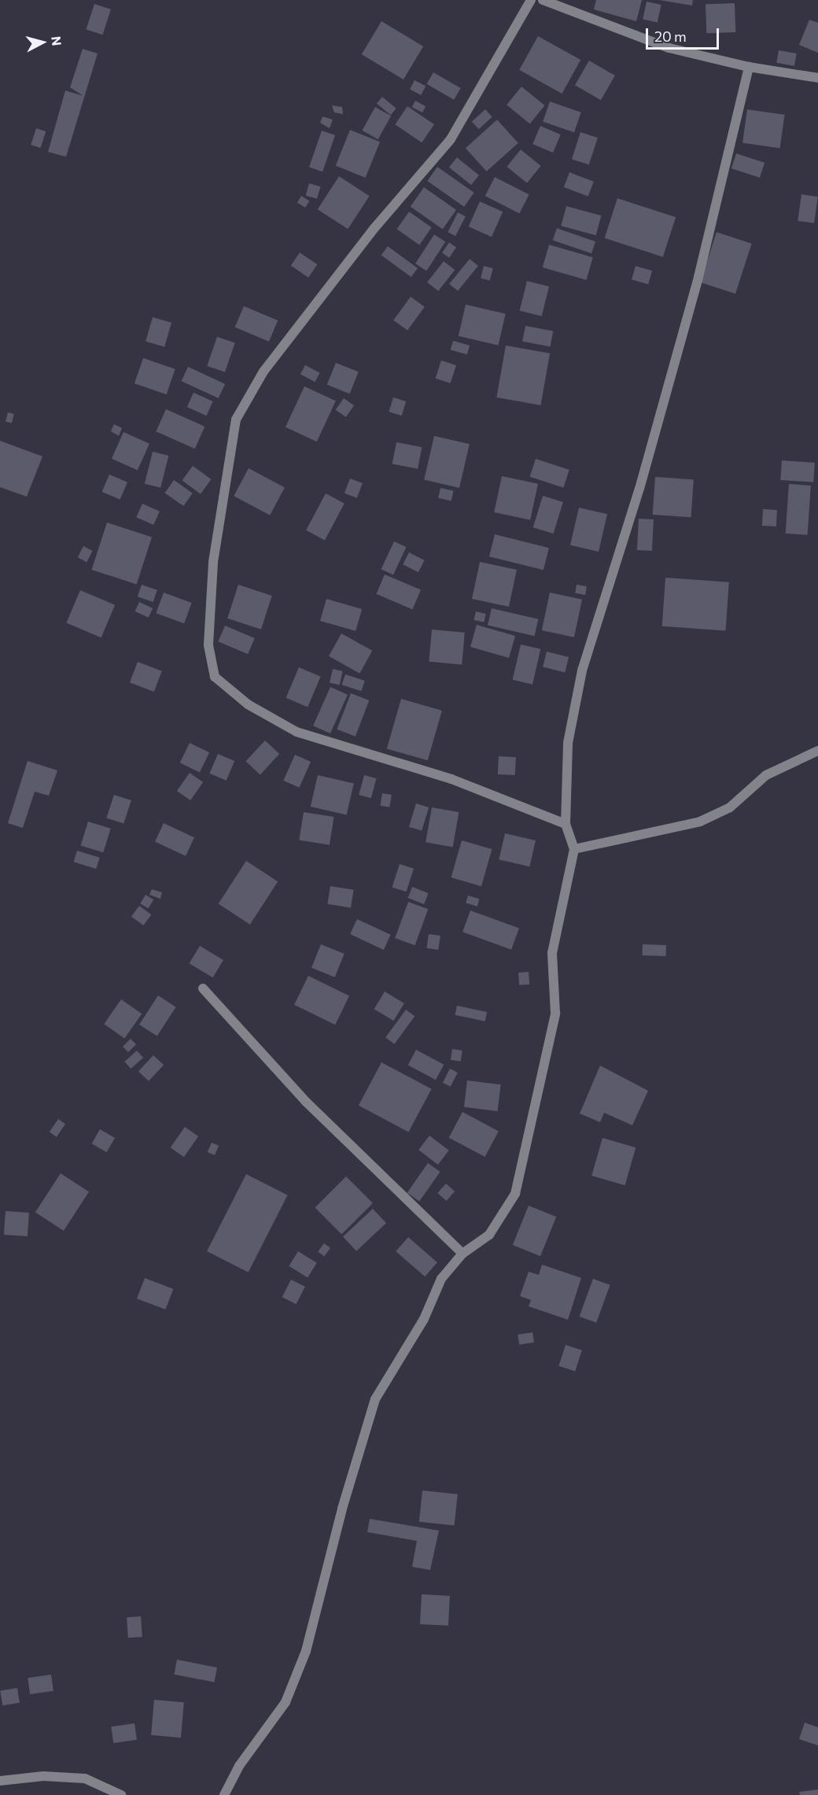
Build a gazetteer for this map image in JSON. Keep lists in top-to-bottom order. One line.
{"scale_bar":"20 m","north":"right"}
